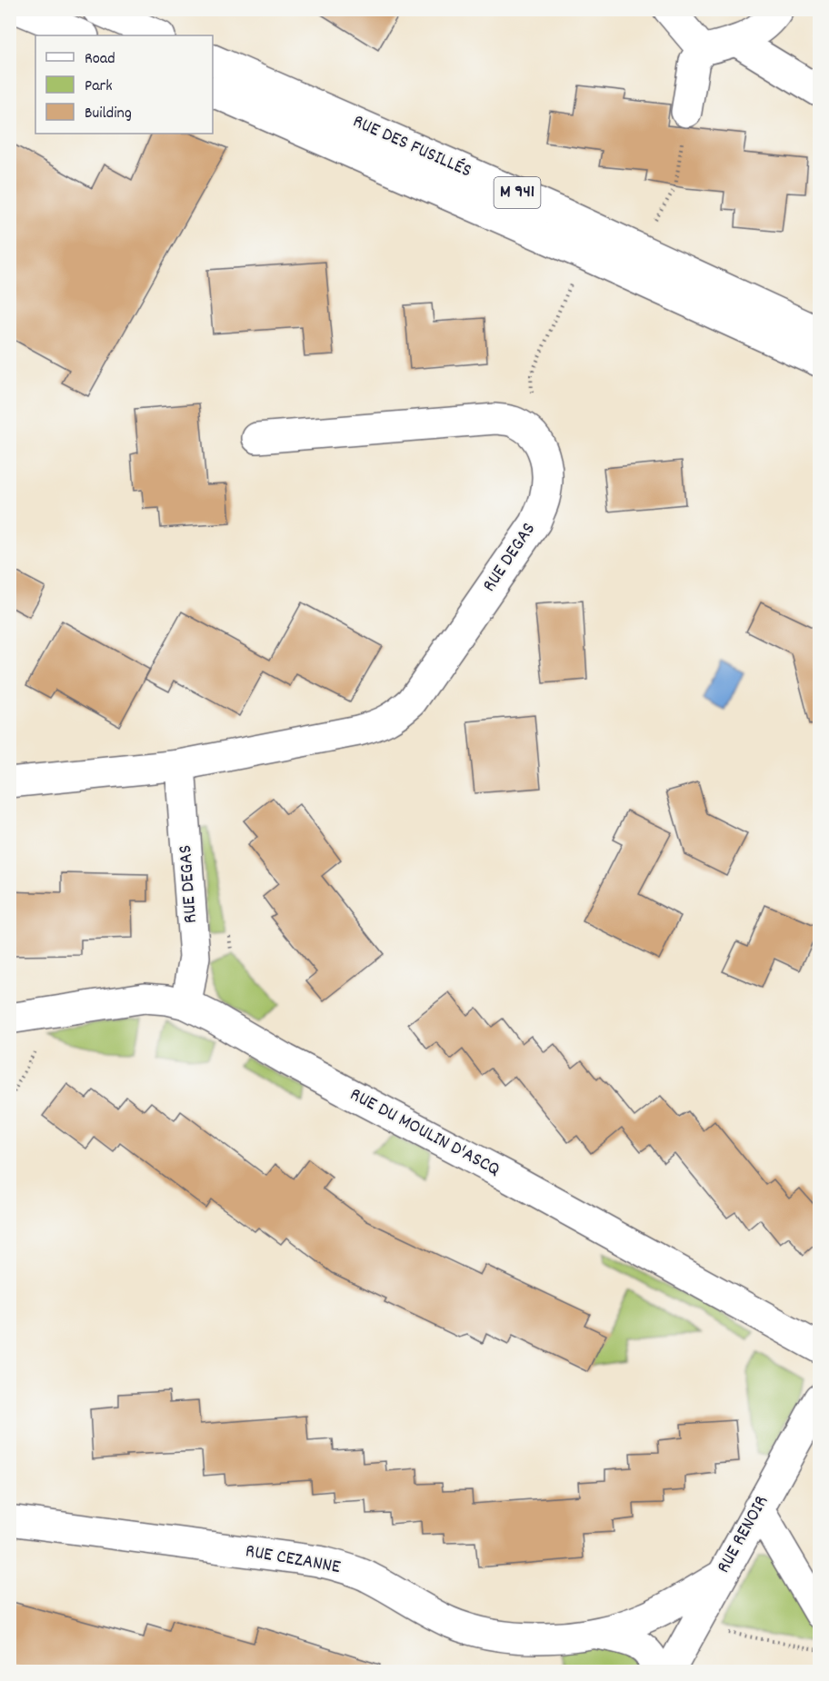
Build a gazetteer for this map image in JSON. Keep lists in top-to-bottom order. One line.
{"streets":{"street":["RUE DES FUSILLÉS","M 941","RUE DEGAS","RUE DU MOULIN D'ASCQ","RUE RENOIR","RUE CEZANNE"]},"crossings":[["RUE DEGAS","RUE DU MOULIN D'ASCQ"],["RUE RENOIR","RUE CEZANNE"]],"legend":["Road","Park","Building"]}
